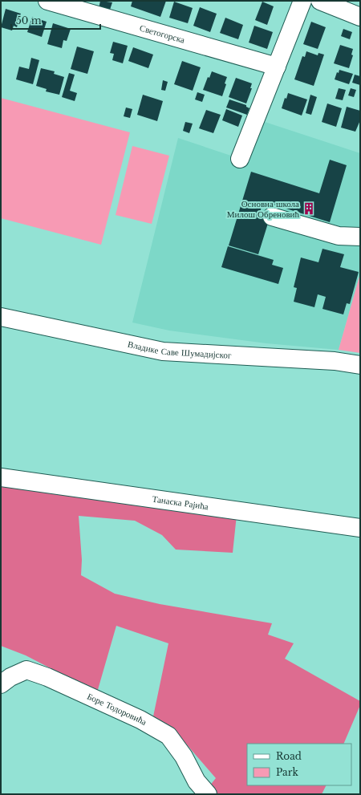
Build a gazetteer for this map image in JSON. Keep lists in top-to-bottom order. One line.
{"streets":{"street":["Светогорска","Владике Саве Шумадијског","Танаска Рајића","Боре Тодоровића"]},"places":{"building":["Основна школа Милош Обреновић"]},"legend":["Road","Park"],"scale_bar":"50 m"}
